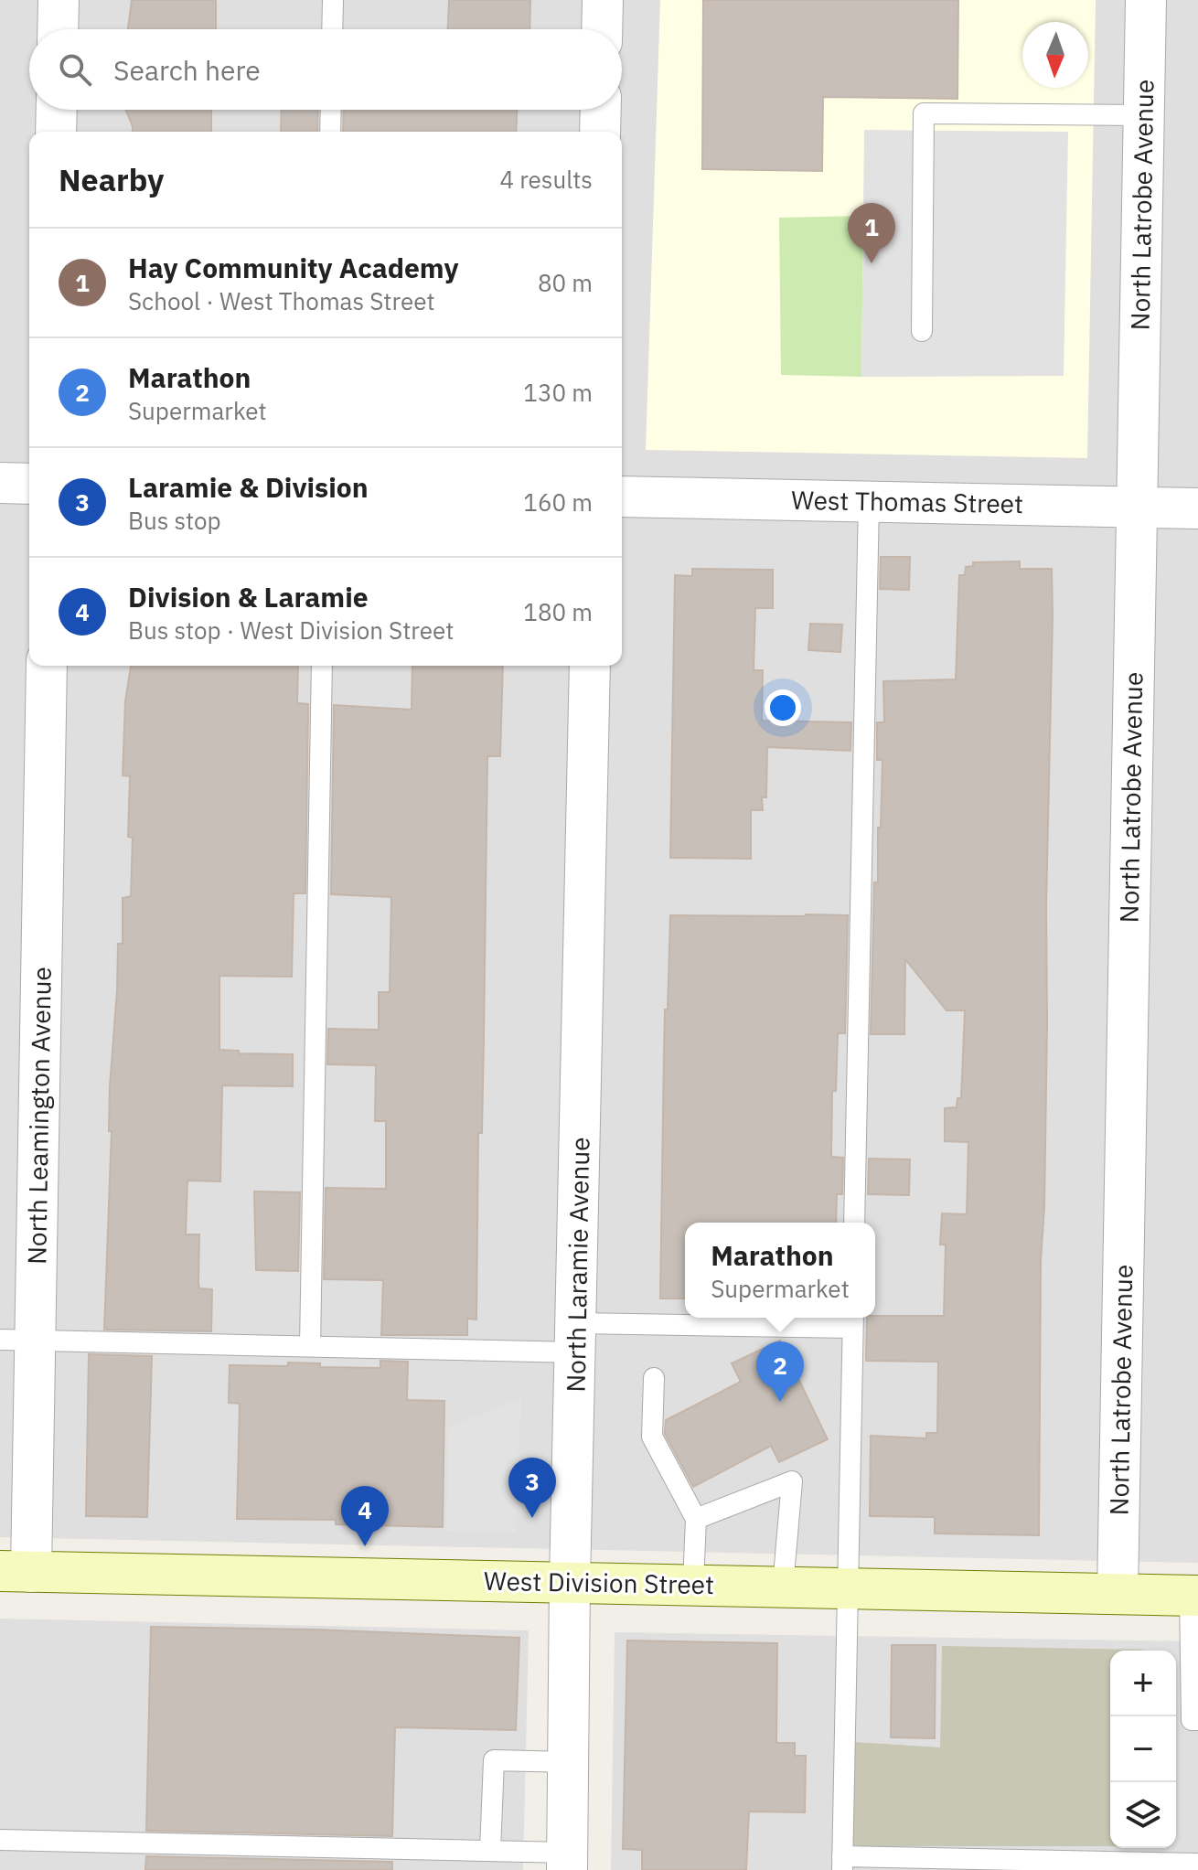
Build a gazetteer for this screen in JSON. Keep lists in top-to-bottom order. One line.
{"streets":{"main road":["West Division Street"],"street":["North Latrobe Avenue","West Thomas Street","North Leamington Avenue","North Laramie Avenue"]},"crossings":[["North Latrobe Avenue","West Thomas Street"],["North Latrobe Avenue","West Division Street"],["North Leamington Avenue","West Division Street"],["North Laramie Avenue","West Division Street"]],"north":"bottom","page":{"search":"Search here","heading":["Nearby","4 results"],"pins":["1","2","3","4"],"list":[{"mark":"1","name":"Hay Community Academy","note":"School · West Thomas Street","value":"80 m"},{"mark":"2","name":"Marathon","note":"Supermarket","value":"130 m"},{"mark":"3","name":"Laramie & Division","note":"Bus stop","value":"160 m"},{"mark":"4","name":"Division & Laramie","note":"Bus stop · West Division Street","value":"180 m"}],"popup":["Marathon","Supermarket"],"map_buttons":["+","−"]}}
